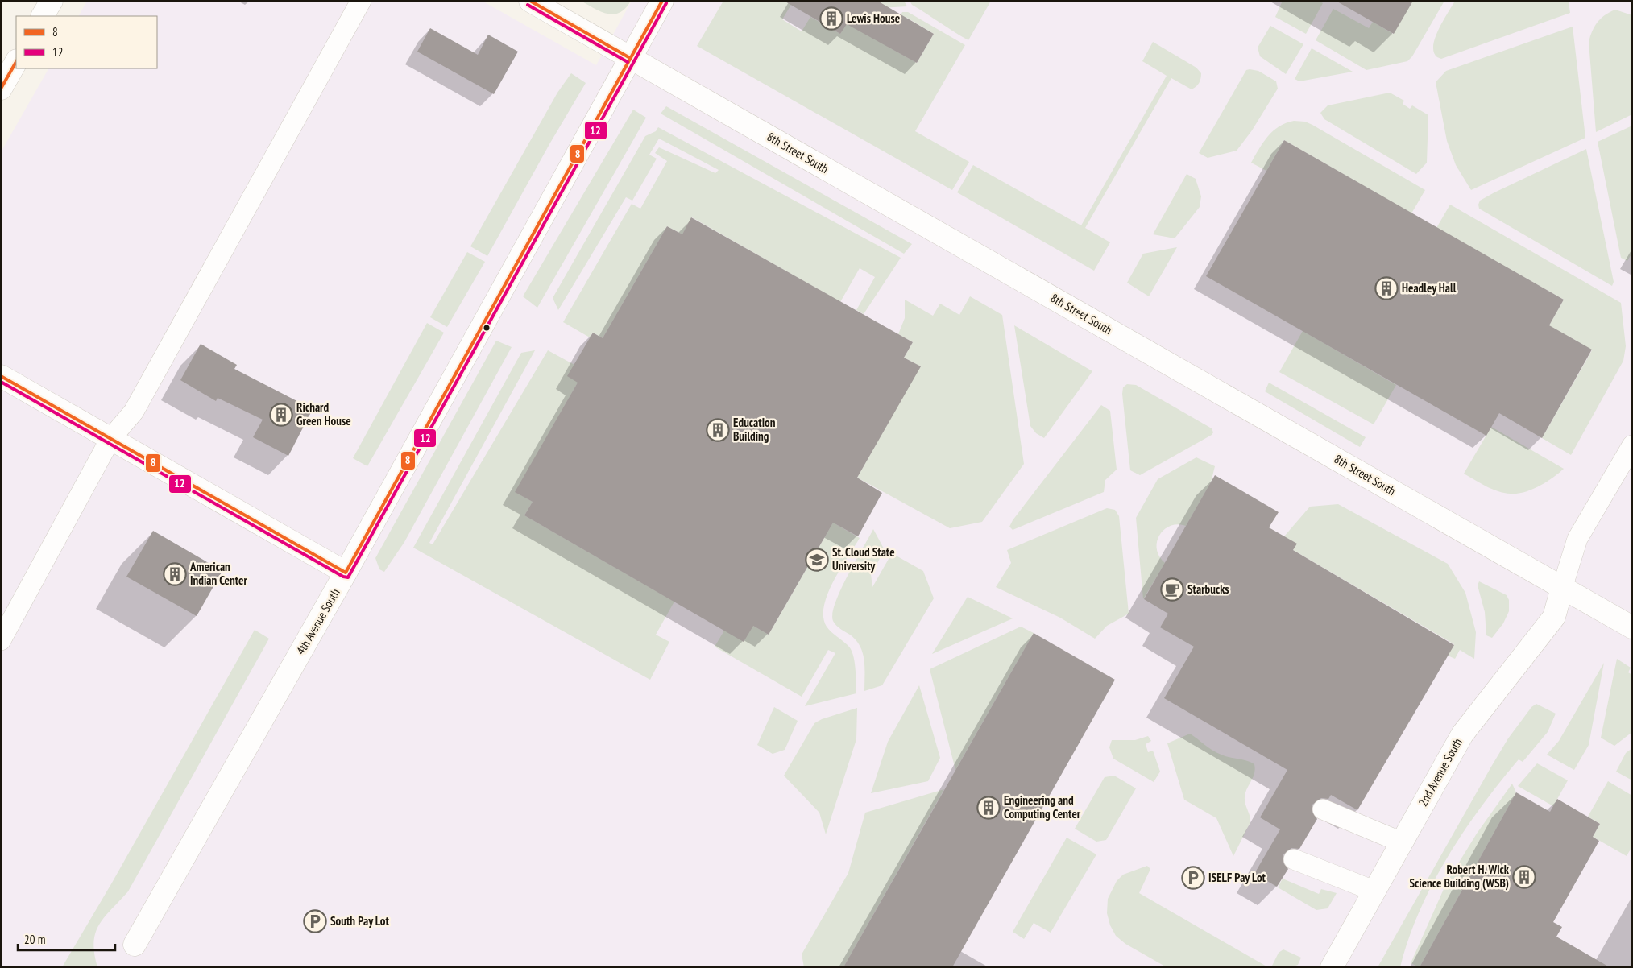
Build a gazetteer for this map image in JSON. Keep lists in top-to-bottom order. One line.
{"streets":{"street":["8th Street South","4th Avenue South","2nd Avenue South"]},"crossings":[["8th Street South","4th Avenue South"],["8th Street South","2nd Avenue South"]],"places":{"building":["Lewis House","Headley Hall","Richard Green House","Education Building","American Indian Center","Engineering and Computing Center","Robert H. Wick Science Building (WSB)"],"school or university":["St. Cloud State University"],"cafe":["Starbucks"],"parking":["ISELF Pay Lot","South Pay Lot"]},"lines":["transit line 8","transit line 12"],"legend":["8","12"],"scale_bar":"20 m"}
